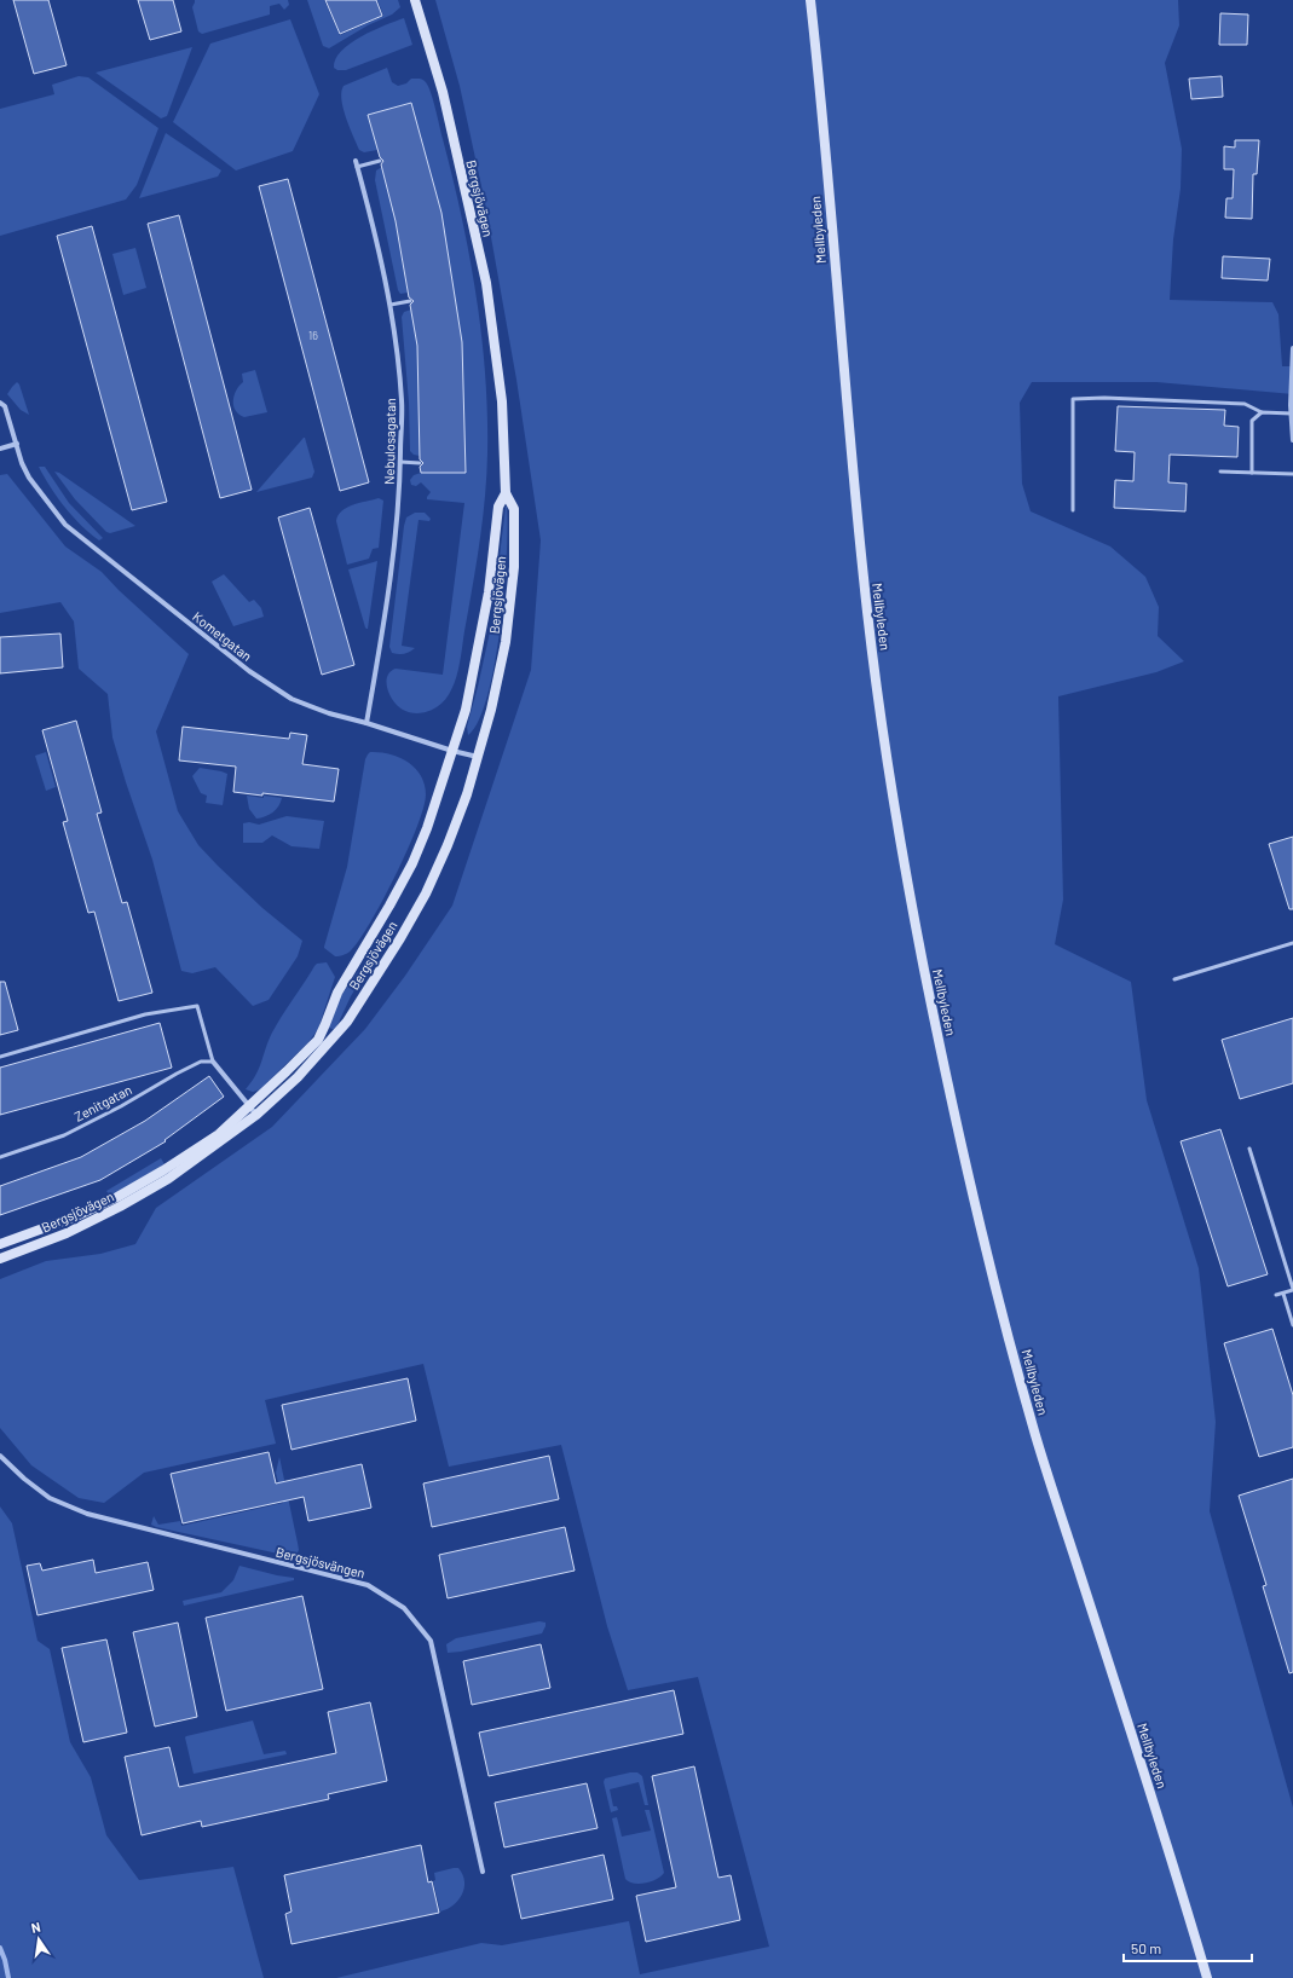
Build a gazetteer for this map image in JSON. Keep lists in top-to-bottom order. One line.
{"streets":{"street":["Bergsjövägen","Mellbyleden","Nebulosagatan","Kometgatan","Bergsjösvängen"],"lane":["Zenitgatan"]},"crossings":[["Bergsjövägen","Kometgatan"],["Nebulosagatan","Kometgatan"]],"house_numbers":["16"],"scale_bar":"50 m","north":"top"}
